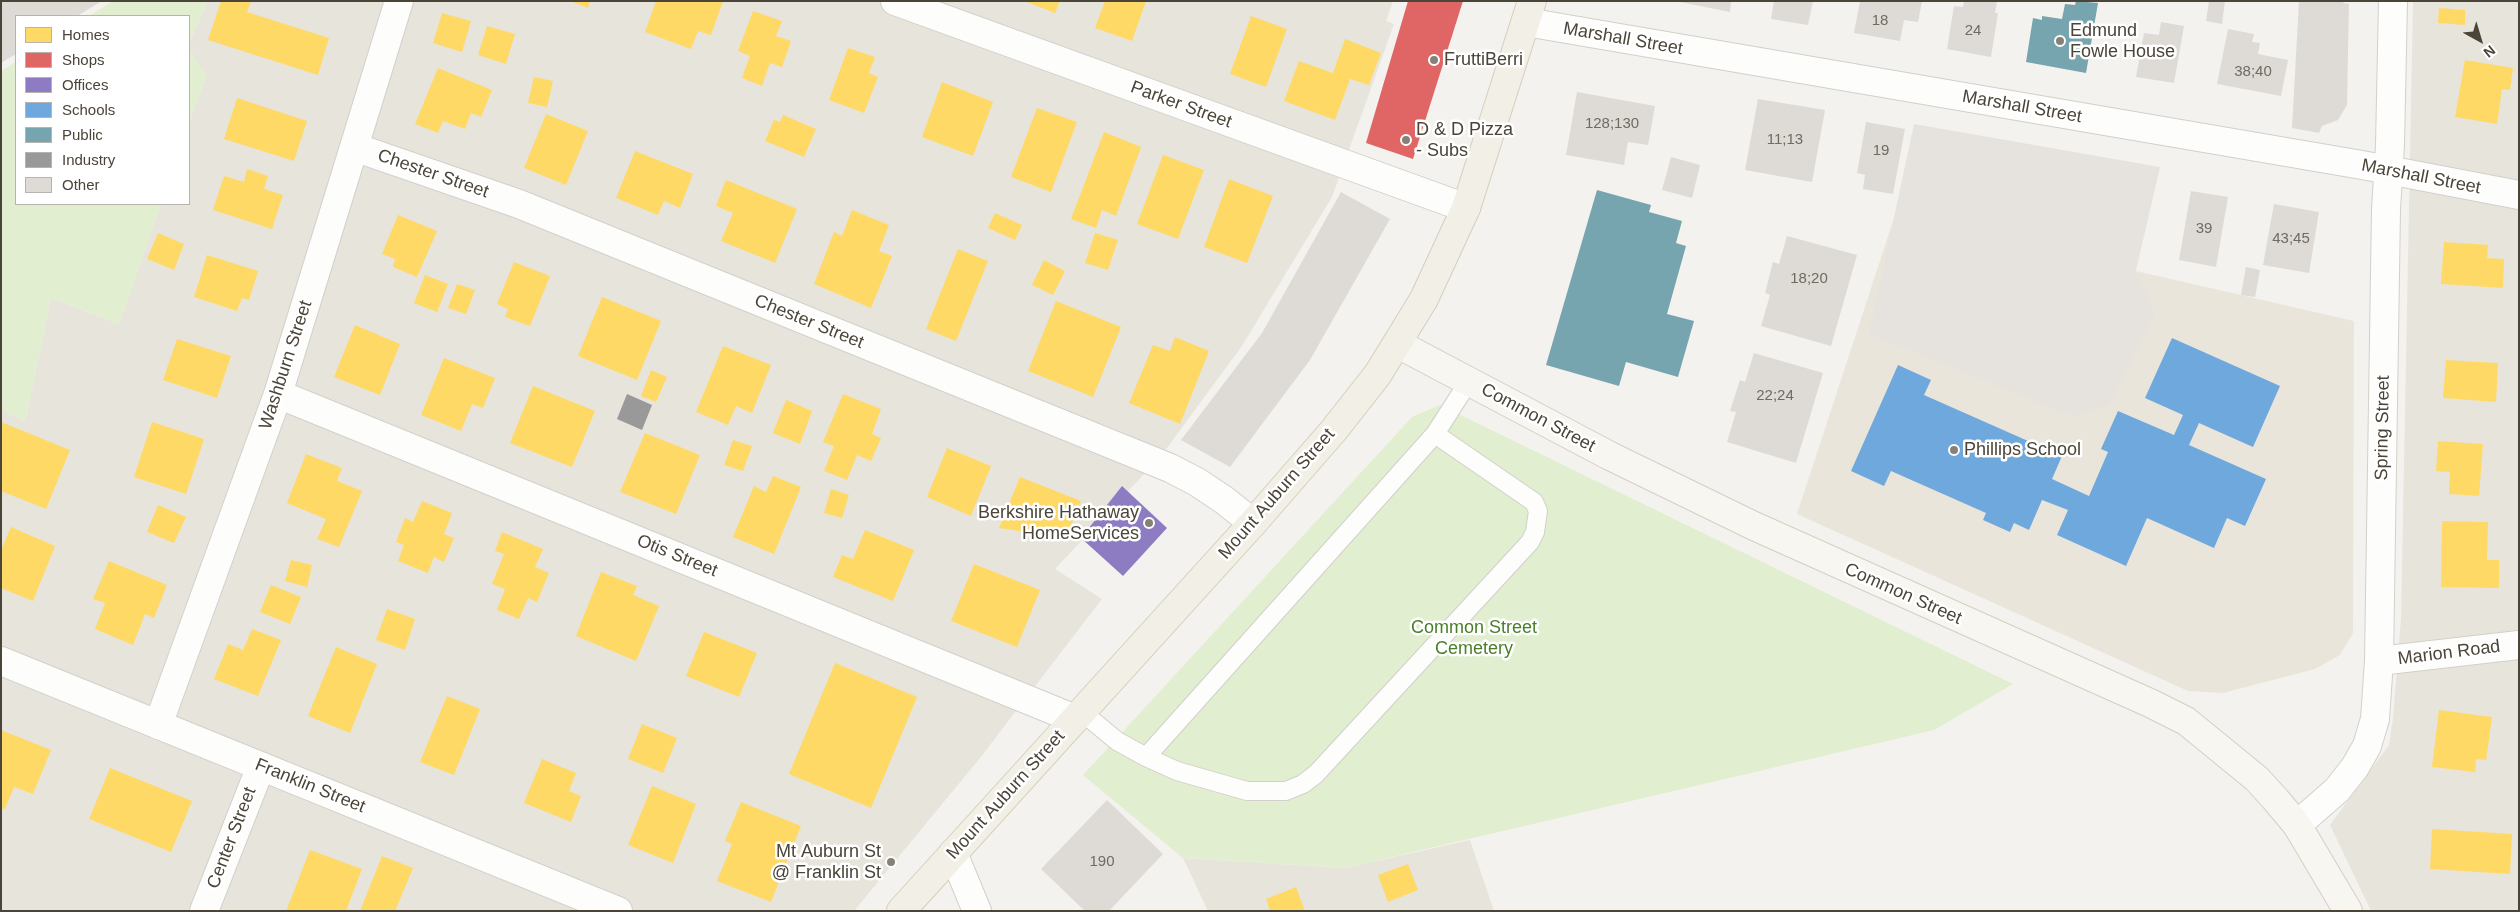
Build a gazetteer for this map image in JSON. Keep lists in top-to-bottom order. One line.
{"streets":{"main road":["Common Street","Mount Auburn Street"],"street":["Marshall Street","Parker Street","Chester Street","Washburn Street","Spring Street","Otis Street","Marion Road","Franklin Street","Center Street"]},"crossings":[["Marshall Street","Spring Street"],["Marshall Street","Mount Auburn Street"],["Parker Street","Mount Auburn Street"],["Chester Street","Washburn Street"],["Chester Street","Mount Auburn Street"],["Washburn Street","Otis Street"],["Washburn Street","Franklin Street"],["Common Street","Spring Street"],["Common Street","Mount Auburn Street"],["Spring Street","Marion Road"],["Mount Auburn Street","Otis Street"],["Franklin Street","Center Street"]],"parks":["Common Street Cemetery"],"places":["Edmund Fowle House","FruttiBerri","D & D Pizza - Subs","Phillips School","Berkshire Hathaway HomeServices","Mt Auburn St @ Franklin St"],"house_numbers":["18","24","38;40","128;130","11;13","19","39","43;45","18;20","22;24","190"],"legend":["Homes","Shops","Offices","Schools","Public","Industry","Other"],"north":"bottom right"}
